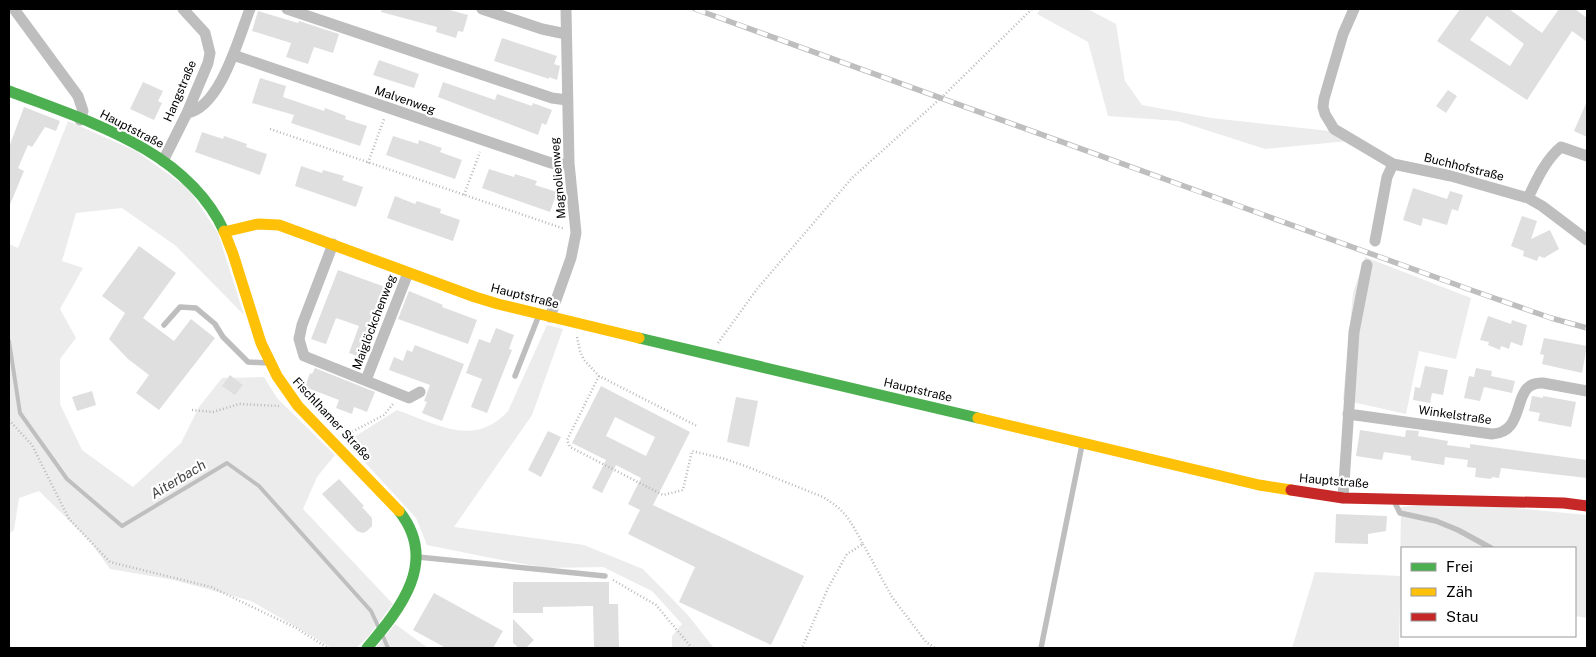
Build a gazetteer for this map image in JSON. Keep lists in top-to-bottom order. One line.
{"streets":{"street":["Hangstraße","Malvenweg","Hauptstraße","Buchhofstraße","Magnolienweg","Maiglöckchenweg","Winkelstraße","Fischlhamer Straße"]},"crossings":[["Hangstraße","Hauptstraße"],["Malvenweg","Magnolienweg"],["Hauptstraße","Magnolienweg"],["Hauptstraße","Maiglöckchenweg"],["Hauptstraße","Fischlhamer Straße"]],"water":["Aiterbach"],"legend":["Frei","Zäh","Stau"]}
